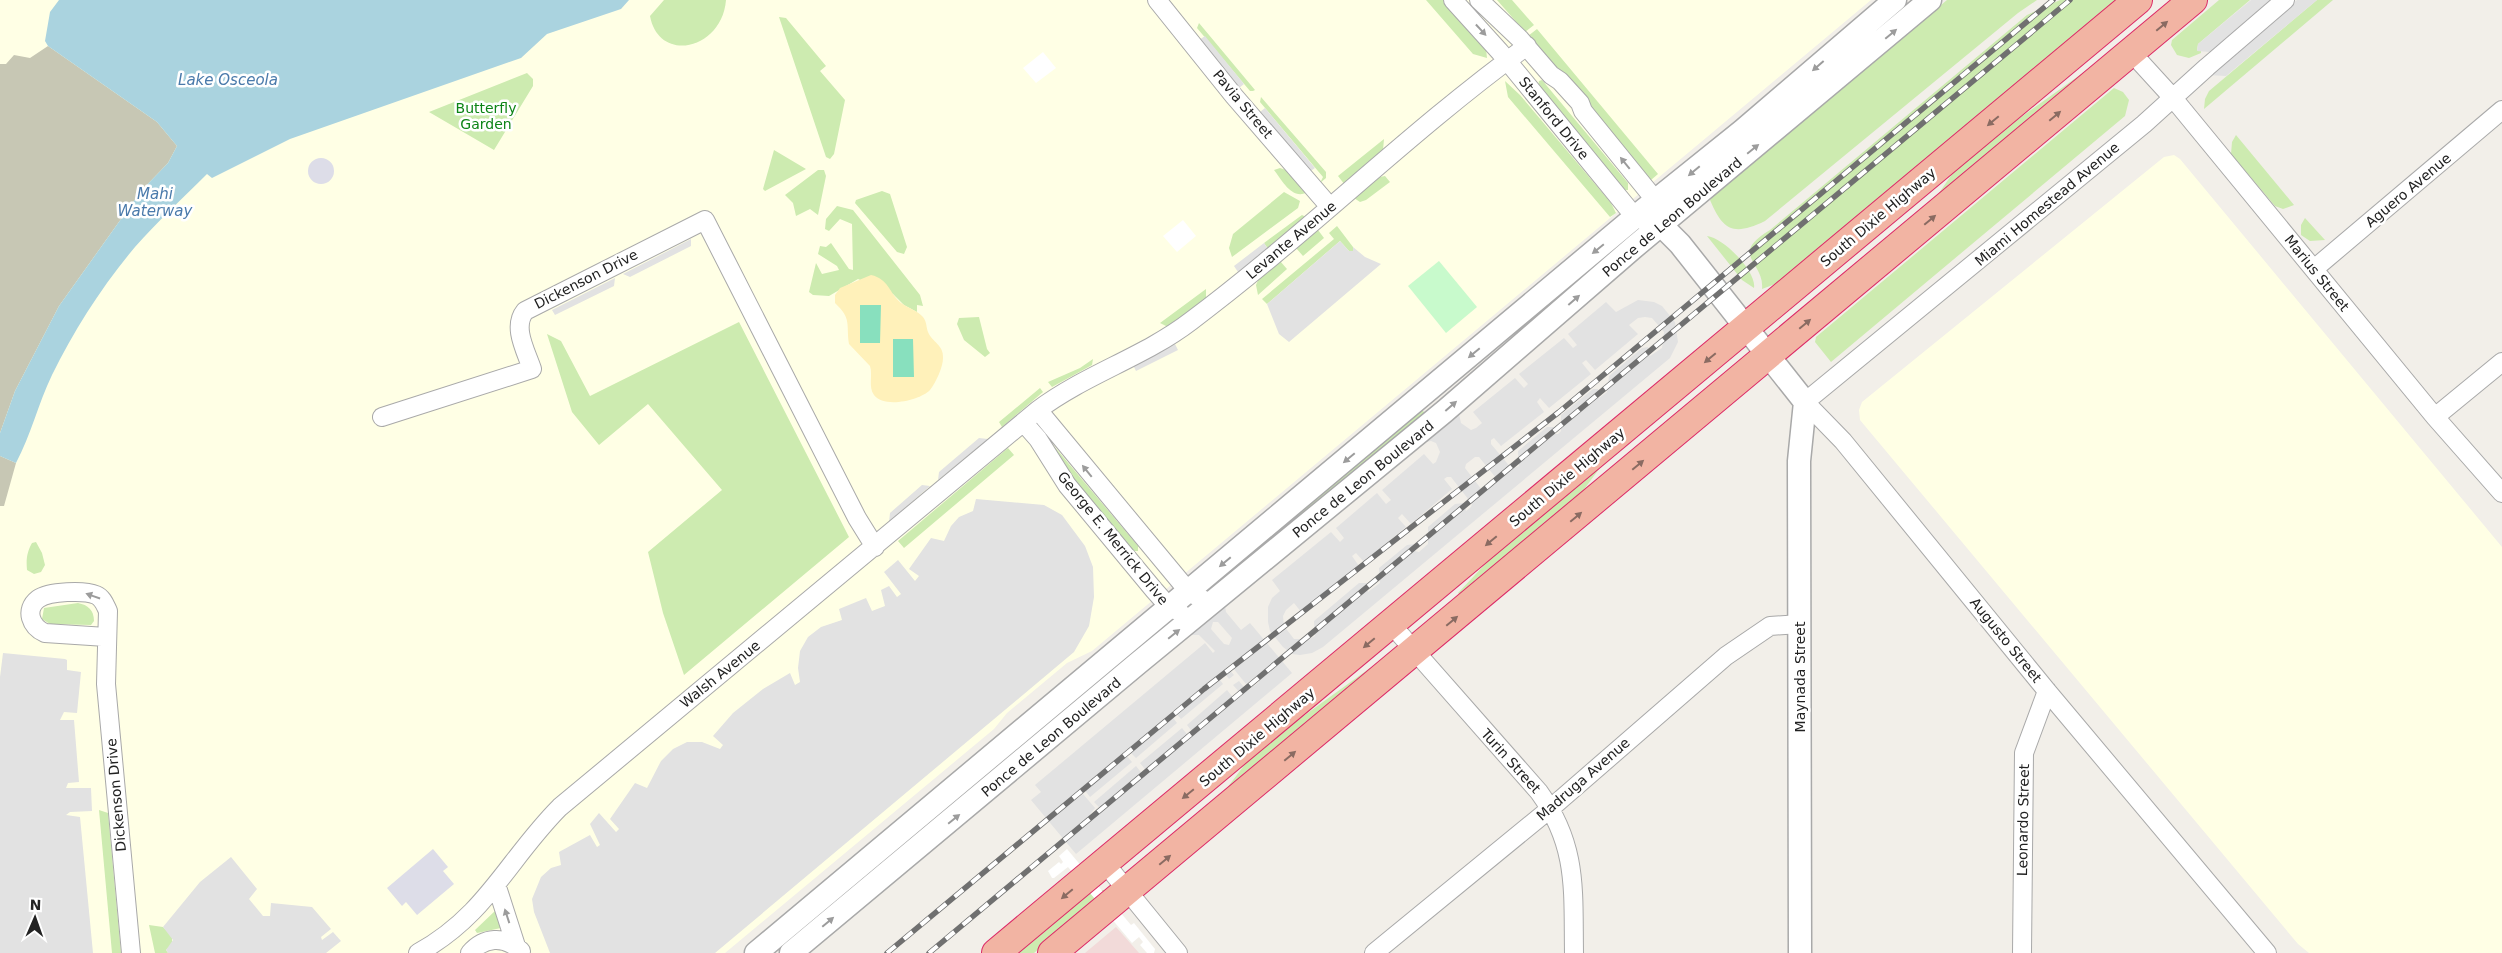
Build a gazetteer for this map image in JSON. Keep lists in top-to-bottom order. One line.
{"streets":{"highway":["South Dixie Highway"],"street":["Pavia Street","Stanford Drive","Aguero Avenue","Miami Homestead Avenue","Ponce de Leon Boulevard","Levante Avenue","Marius Street","Dickenson Drive","George E. Merrick Drive","Augusto Street","Walsh Avenue","Maynada Street","Turin Street","Madruga Avenue","Leonardo Street"]},"crossings":[["Pavia Street","Levante Avenue"],["Stanford Drive","Ponce de Leon Boulevard"],["Stanford Drive","South Dixie Highway"],["Stanford Drive","Levante Avenue"],["Stanford Drive","Augusto Street"],["Aguero Avenue","Marius Street"],["Miami Homestead Avenue","Marius Street"],["Miami Homestead Avenue","Augusto Street"],["Miami Homestead Avenue","Maynada Street"],["Ponce de Leon Boulevard","George E. Merrick Drive"],["South Dixie Highway","Augusto Street"],["South Dixie Highway","Turin Street"],["Levante Avenue","George E. Merrick Drive"],["Levante Avenue","Walsh Avenue"],["Dickenson Drive","Walsh Avenue"],["George E. Merrick Drive","Walsh Avenue"],["Augusto Street","Maynada Street"],["Augusto Street","Leonardo Street"],["Maynada Street","Madruga Avenue"],["Turin Street","Madruga Avenue"]],"water":["Lake Osceola","Mahi Waterway"],"parks":["Butterfly Garden"],"north":"top"}
